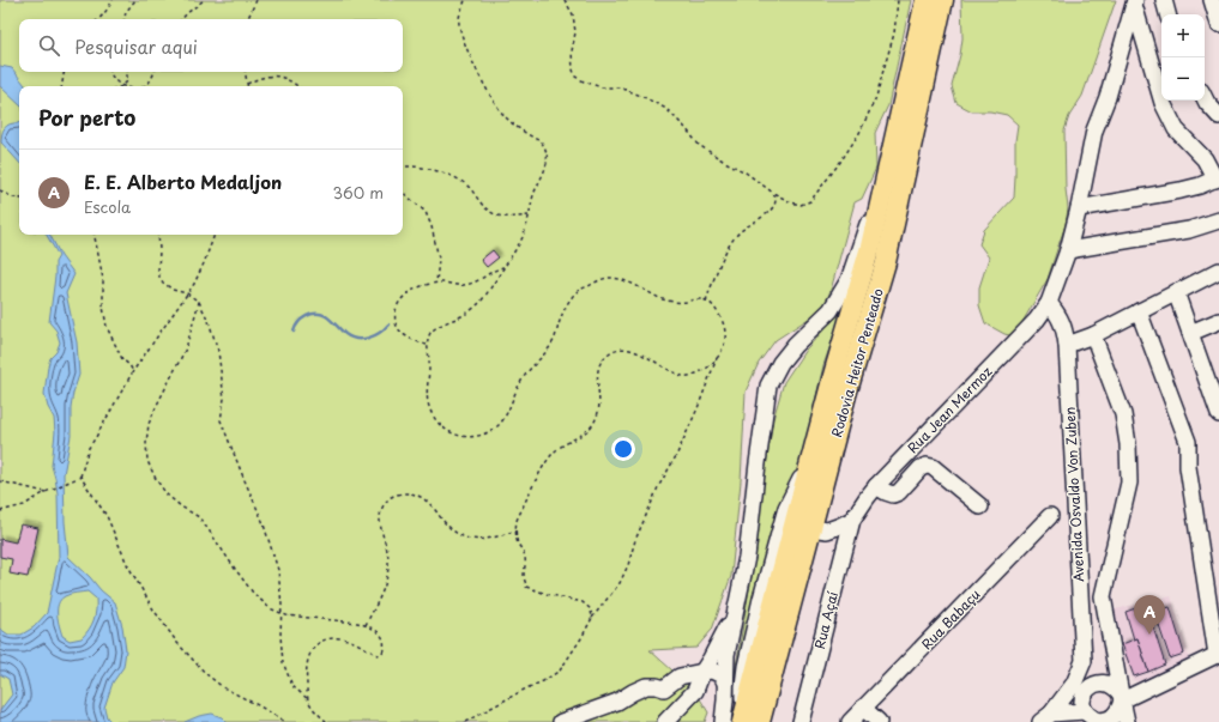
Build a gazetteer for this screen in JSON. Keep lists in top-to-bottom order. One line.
{"streets":{"main road":["Rodovia Heitor Penteado"],"street":["Rua Jean Mermoz","Avenida Osvaldo Von Zuben","Rua Babaçu","Rua Açaí"]},"crossings":[["Rua Jean Mermoz","Avenida Osvaldo Von Zuben"],["Rua Jean Mermoz","Rua Açaí"]],"page":{"map_buttons":["+","−"],"search":"Pesquisar aqui","heading":"Por perto","list":[{"mark":"A","name":"E. E. Alberto Medaljon","note":"Escola","value":"360 m"}],"pins":"A"}}
